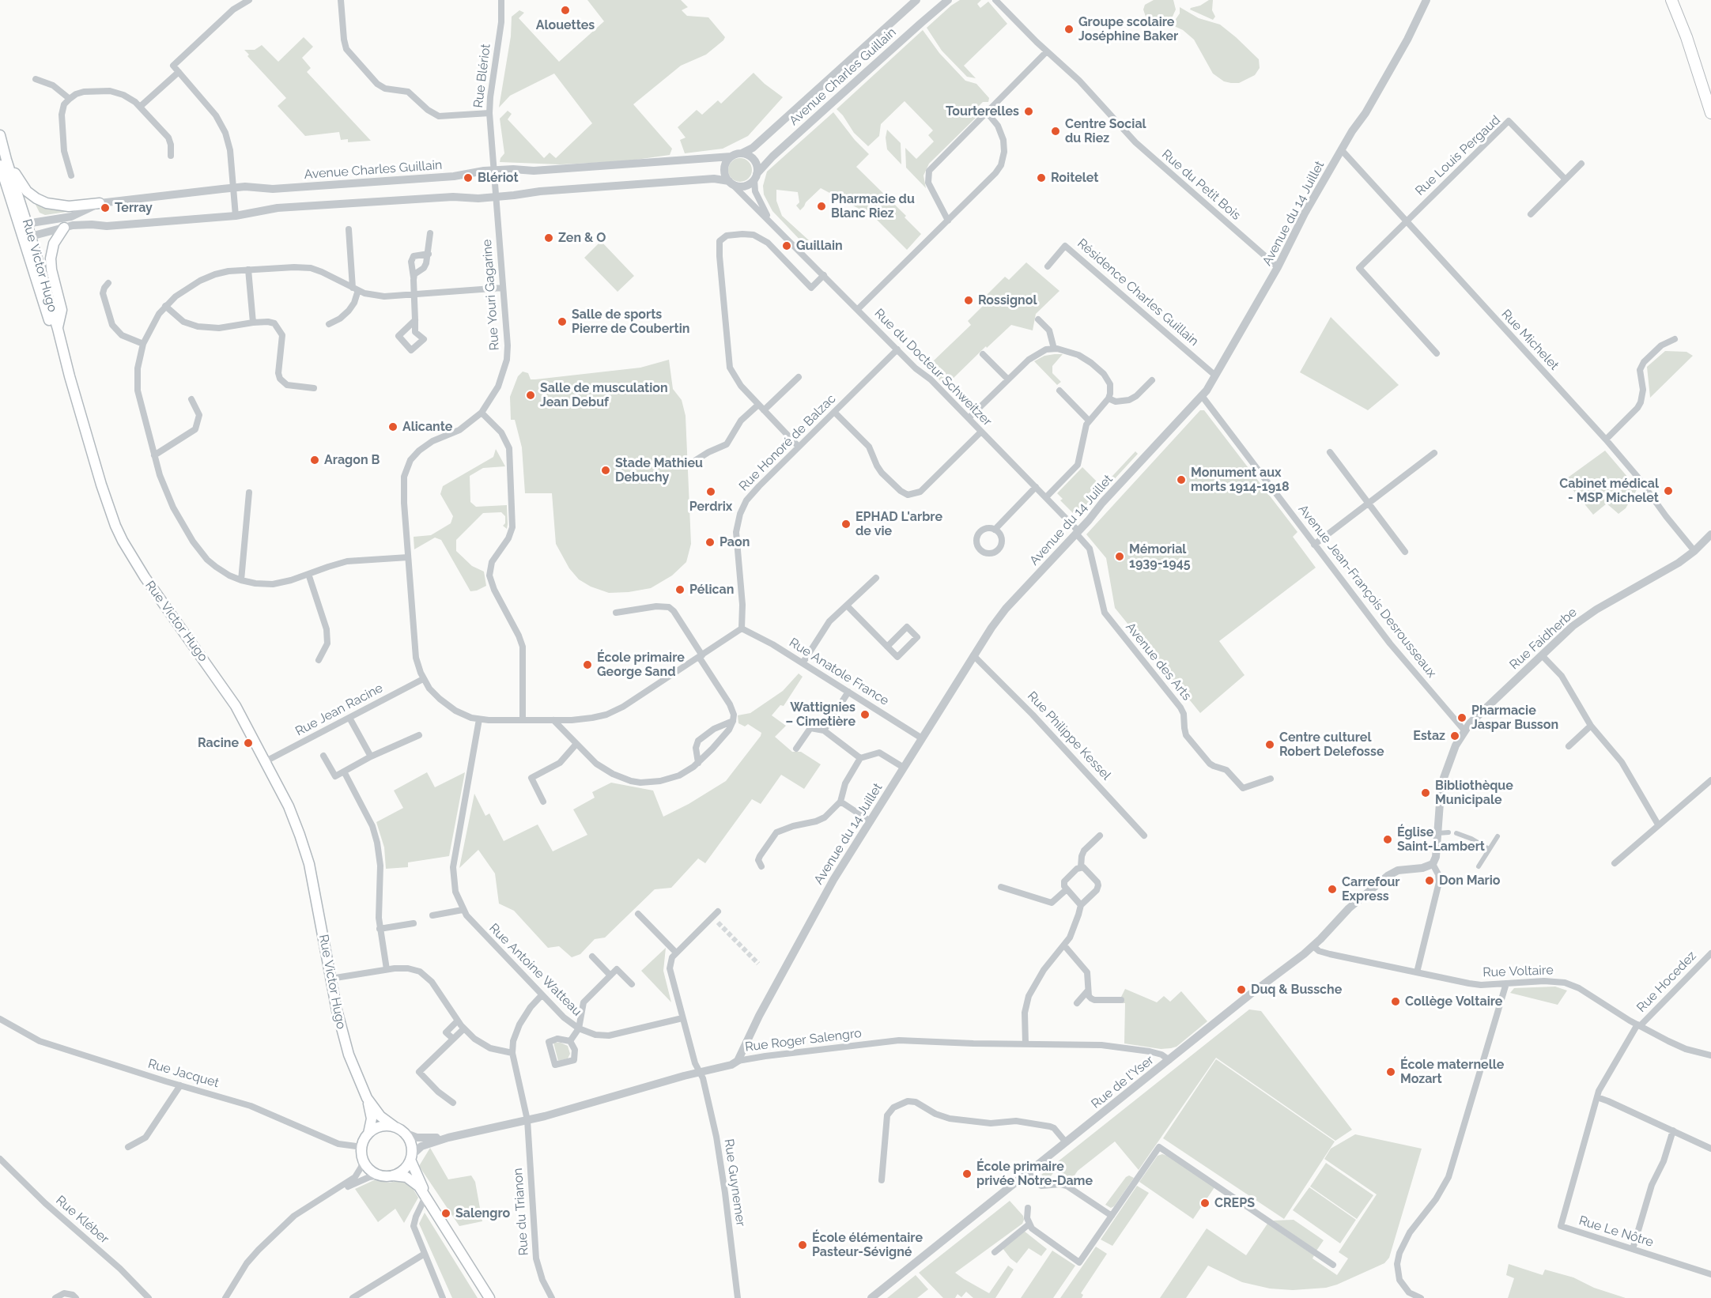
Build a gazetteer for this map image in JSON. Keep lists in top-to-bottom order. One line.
{"streets":{"main road":["Rue Victor Hugo"],"street":["Rue Blériot","Avenue Charles Guillain","Rue Louis Pergaud","Rue du Petit Bois","Avenue du 14 Juillet","Résidence Charles Guillain","Rue Youri Gagarine","Rue Michelet","Rue du Docteur Schweitzer","Rue Honoré de Balzac","Avenue Jean-François Desrousseaux","Rue Faidherbe","Avenue des Arts","Rue Anatole France","Rue Jean Racine","Rue Philippe Kessel","Rue Antoine Watteau","Rue Voltaire","Rue Hocedez","Rue Roger Salengro","Rue Jacquet","Rue de l'Yser","Rue Guynemer","Rue du Trianon","Rue Kléber","Rue Le Nôtre"]},"crossings":[["Rue Blériot","Avenue Charles Guillain"],["Rue Blériot","Rue Youri Gagarine"],["Avenue Charles Guillain","Rue Victor Hugo"],["Avenue Charles Guillain","Rue du Docteur Schweitzer"],["Rue Louis Pergaud","Rue Michelet"],["Rue du Petit Bois","Avenue du 14 Juillet"],["Avenue du 14 Juillet","Résidence Charles Guillain"],["Avenue du 14 Juillet","Rue Michelet"],["Avenue du 14 Juillet","Rue du Docteur Schweitzer"],["Avenue du 14 Juillet","Avenue Jean-François Desrousseaux"],["Avenue du 14 Juillet","Avenue des Arts"],["Avenue du 14 Juillet","Rue Anatole France"],["Avenue du 14 Juillet","Rue Philippe Kessel"],["Avenue du 14 Juillet","Rue Roger Salengro"],["Rue Victor Hugo","Rue Jean Racine"],["Rue Victor Hugo","Rue Roger Salengro"],["Rue Victor Hugo","Rue Jacquet"],["Rue Youri Gagarine","Rue Jean Racine"],["Rue Michelet","Rue Faidherbe"],["Rue du Docteur Schweitzer","Rue Honoré de Balzac"],["Rue du Docteur Schweitzer","Avenue des Arts"],["Rue Honoré de Balzac","Rue Anatole France"],["Avenue Jean-François Desrousseaux","Rue Faidherbe"],["Rue Faidherbe","Rue de l'Yser"],["Rue Antoine Watteau","Rue Guynemer"],["Rue Voltaire","Rue Hocedez"],["Rue Voltaire","Rue de l'Yser"],["Rue Hocedez","Rue Le Nôtre"],["Rue Roger Salengro","Rue Jacquet"],["Rue Roger Salengro","Rue de l'Yser"],["Rue Roger Salengro","Rue Guynemer"],["Rue Roger Salengro","Rue du Trianon"]],"places":["Alouettes","Groupe scolaire Joséphine Baker","Tourterelles","Centre Social du Riez","Blériot","Roitelet","Pharmacie du Blanc Riez","Terray","Zen & O","Guillain","Rossignol","Salle de sports Pierre de Coubertin","Salle de musculation Jean Debuf","Alicante","Aragon B","Stade Mathieu Debuchy","Monument aux morts 1914-1918","Cabinet médical - MSP Michelet","Perdrix","EPHAD L'arbre de vie","Paon","Mémorial 1939-1945","Pélican","École primaire George Sand","Wattignies – Cimetière","Pharmacie Jaspar Busson","Estaz","Racine","Centre culturel Robert Delefosse","Bibliothèque Municipale","Église Saint-Lambert","Don Mario","Carrefour Express","Duq & Bussche","Collège Voltaire","École maternelle Mozart","École primaire privée Notre-Dame","CREPS","Salengro","École élémentaire Pasteur-Sévigné"]}
